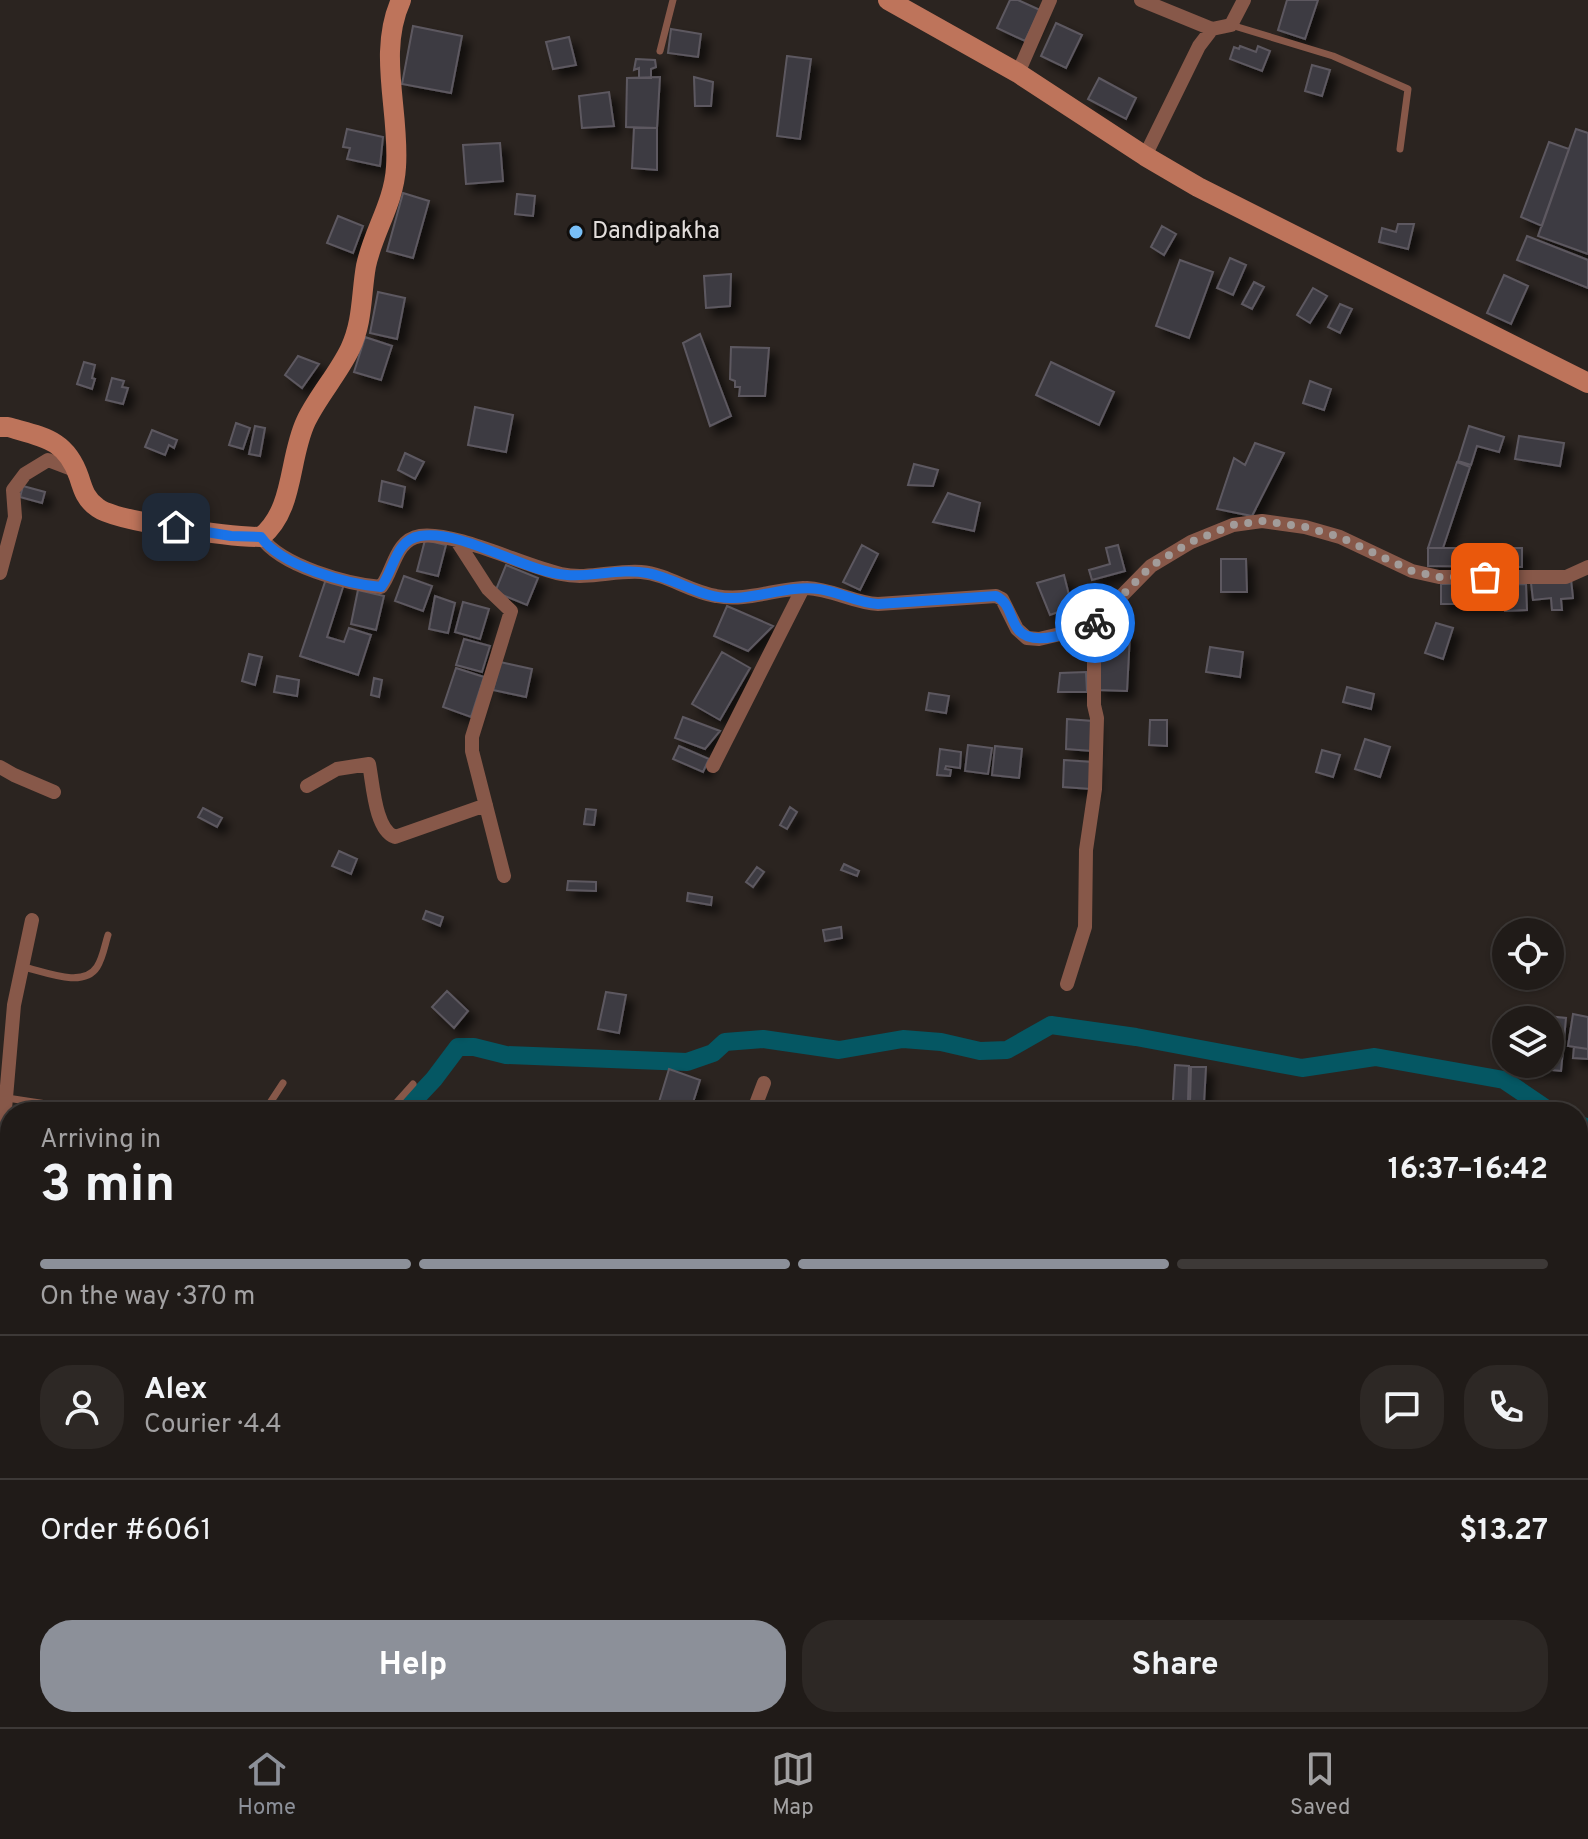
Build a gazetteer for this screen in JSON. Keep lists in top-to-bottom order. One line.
{"places":["Dandipakha"],"page":{"heading":["3 min","Arriving in","16:37–16:42"],"panel":["Alex","Courier · 4.4","Order #6061","$13.27"],"bar":"On the way · 370 m","buttons":["Help","Share"],"tabs":["Home","Map","Saved"]}}
